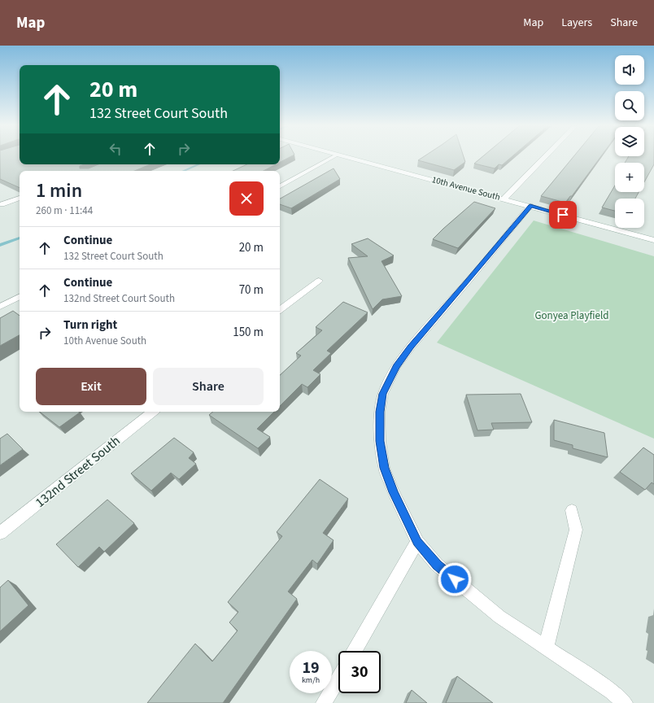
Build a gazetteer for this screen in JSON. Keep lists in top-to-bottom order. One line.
{"streets":{"street":["10th Avenue South","132nd Street South"]},"parks":["Gonyea Playfield"],"page":{"header":"Map","nav":["Map","Layers","Share"],"map_buttons":["+","−"],"turn":["20 m","132 Street Court South"],"heading":["1 min","260 m · 11:44"],"list":[{"name":"Continue","note":"132 Street Court South","value":"20 m"},{"name":"Continue","note":"132nd Street Court South","value":"70 m"},{"name":"Turn right","note":"10th Avenue South","value":"150 m"}],"buttons":["Exit","Share"],"speed":"19 km/h","limit":"30"}}
